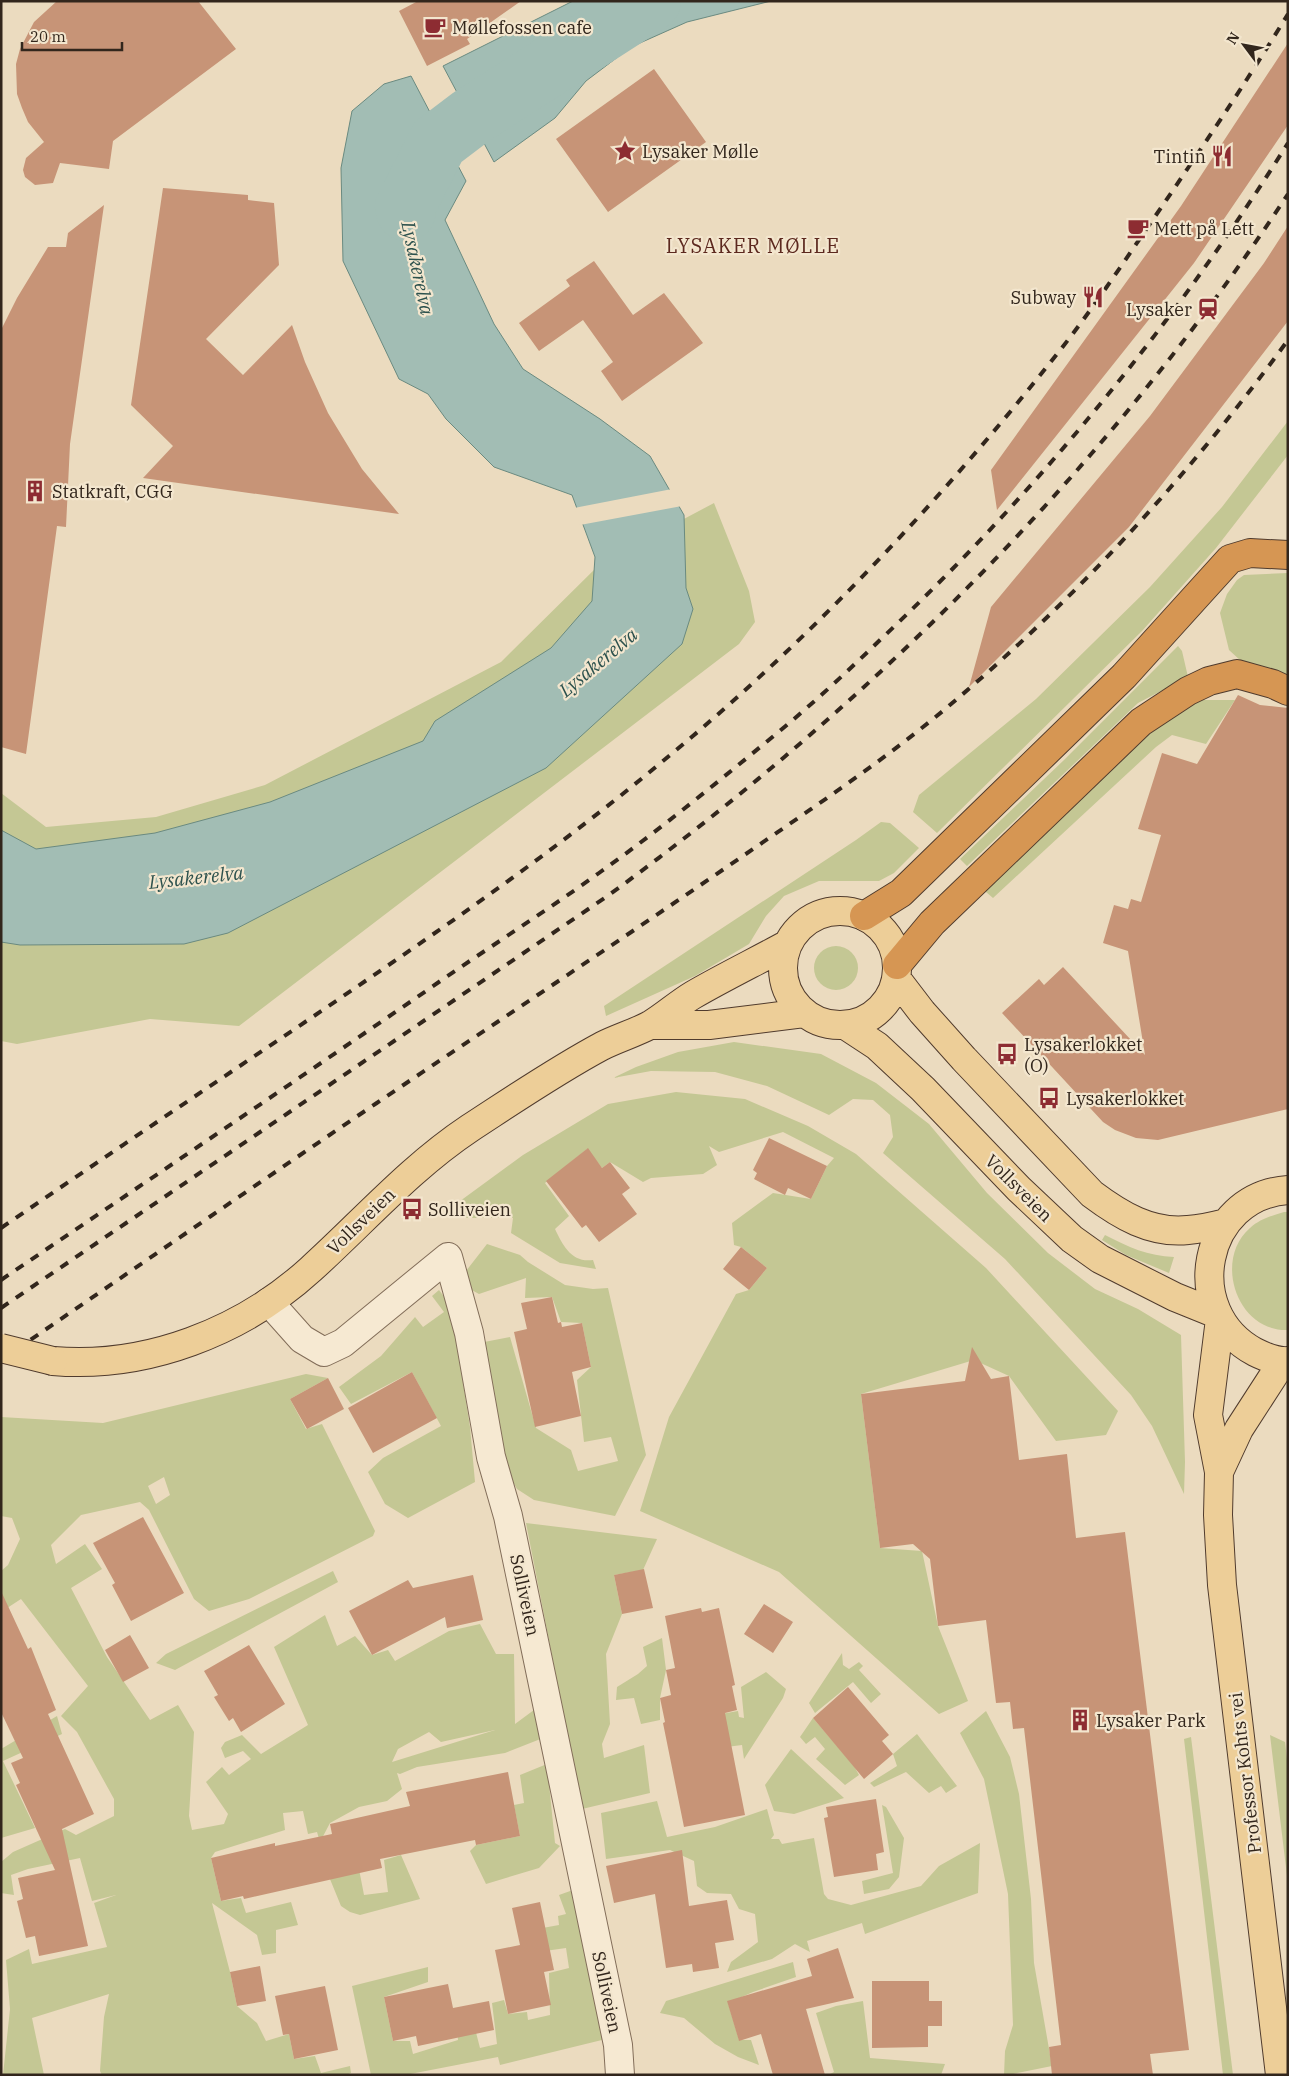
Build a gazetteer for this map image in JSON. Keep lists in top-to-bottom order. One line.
{"streets":{"main road":["Vollsveien","Professor Kohts vei"],"street":["Solliveien"]},"crossings":[["Vollsveien","Solliveien"],["Vollsveien","Professor Kohts vei"]],"districts":["LYSAKER MØLLE"],"water":["Lysakerelva"],"places":{"cafe":["Møllefossen cafe","Mett på Lett"],"place":["Lysaker Mølle"],"restaurant":["Tintin","Subway"],"station":["Lysaker"],"building":["Statkraft, CGG","Lysaker Park"],"bus stop":["Lysakerlokket (O)","Lysakerlokket","Solliveien"]},"scale_bar":"20 m","north":"top left"}
